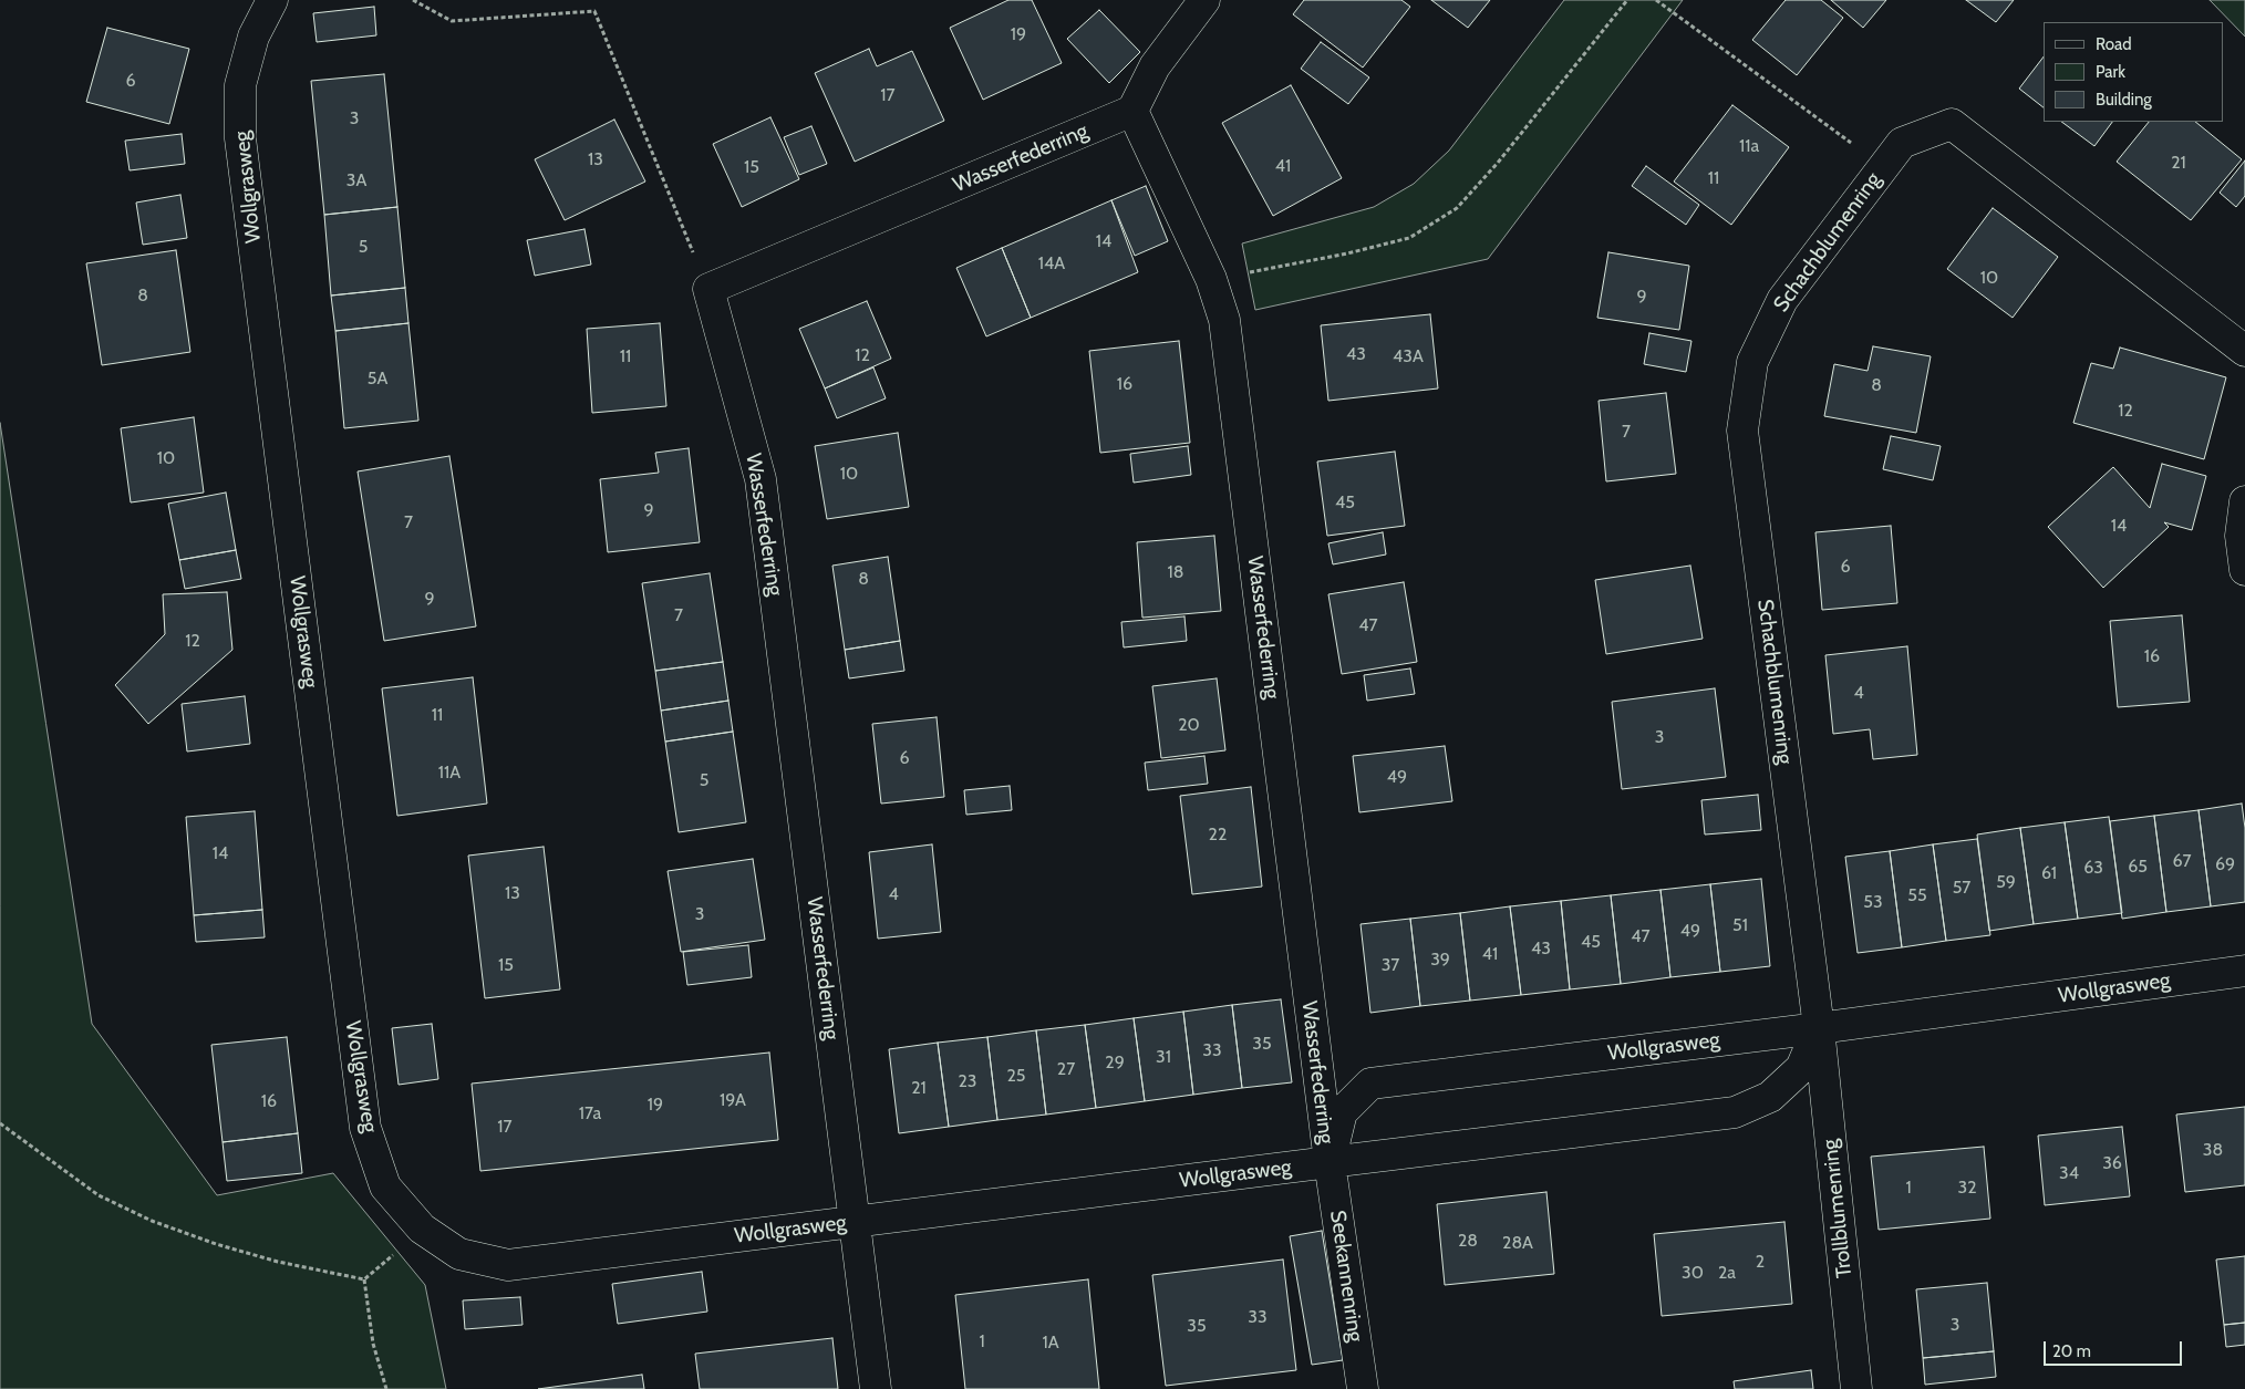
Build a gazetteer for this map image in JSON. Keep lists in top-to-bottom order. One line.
{"streets":{"street":["Wasserfederring","Wollgrasweg","Schachblumenring","Trollblumenring","Seekannenring"]},"crossings":[["Wasserfederring","Wollgrasweg"],["Wasserfederring","Seekannenring"],["Wollgrasweg","Schachblumenring"],["Wollgrasweg","Trollblumenring"],["Wollgrasweg","Seekannenring"],["Schachblumenring","Trollblumenring"]],"house_numbers":["19","6","17","3","11a","13","21","41","15","11","3A","14","5","14A","10","8","9","43","12","11","43A","5A","16","8","12","7","10","10","45","9","7","14","6","18","8","9","7","47","12","16","4","11","20","3","6","11A","49","5","22","14","67","69","65","63","61","59","57","13","4","55","53","3","51","49","47","45","43","41","39","15","37","35","33","31","29","27","25","23","21","19A","16","19","17a","17","38","36","34","1","32","28","28A","2","30","2a","33","3","35","1","1A"],"legend":["Road","Park","Building"],"scale_bar":"20 m"}
